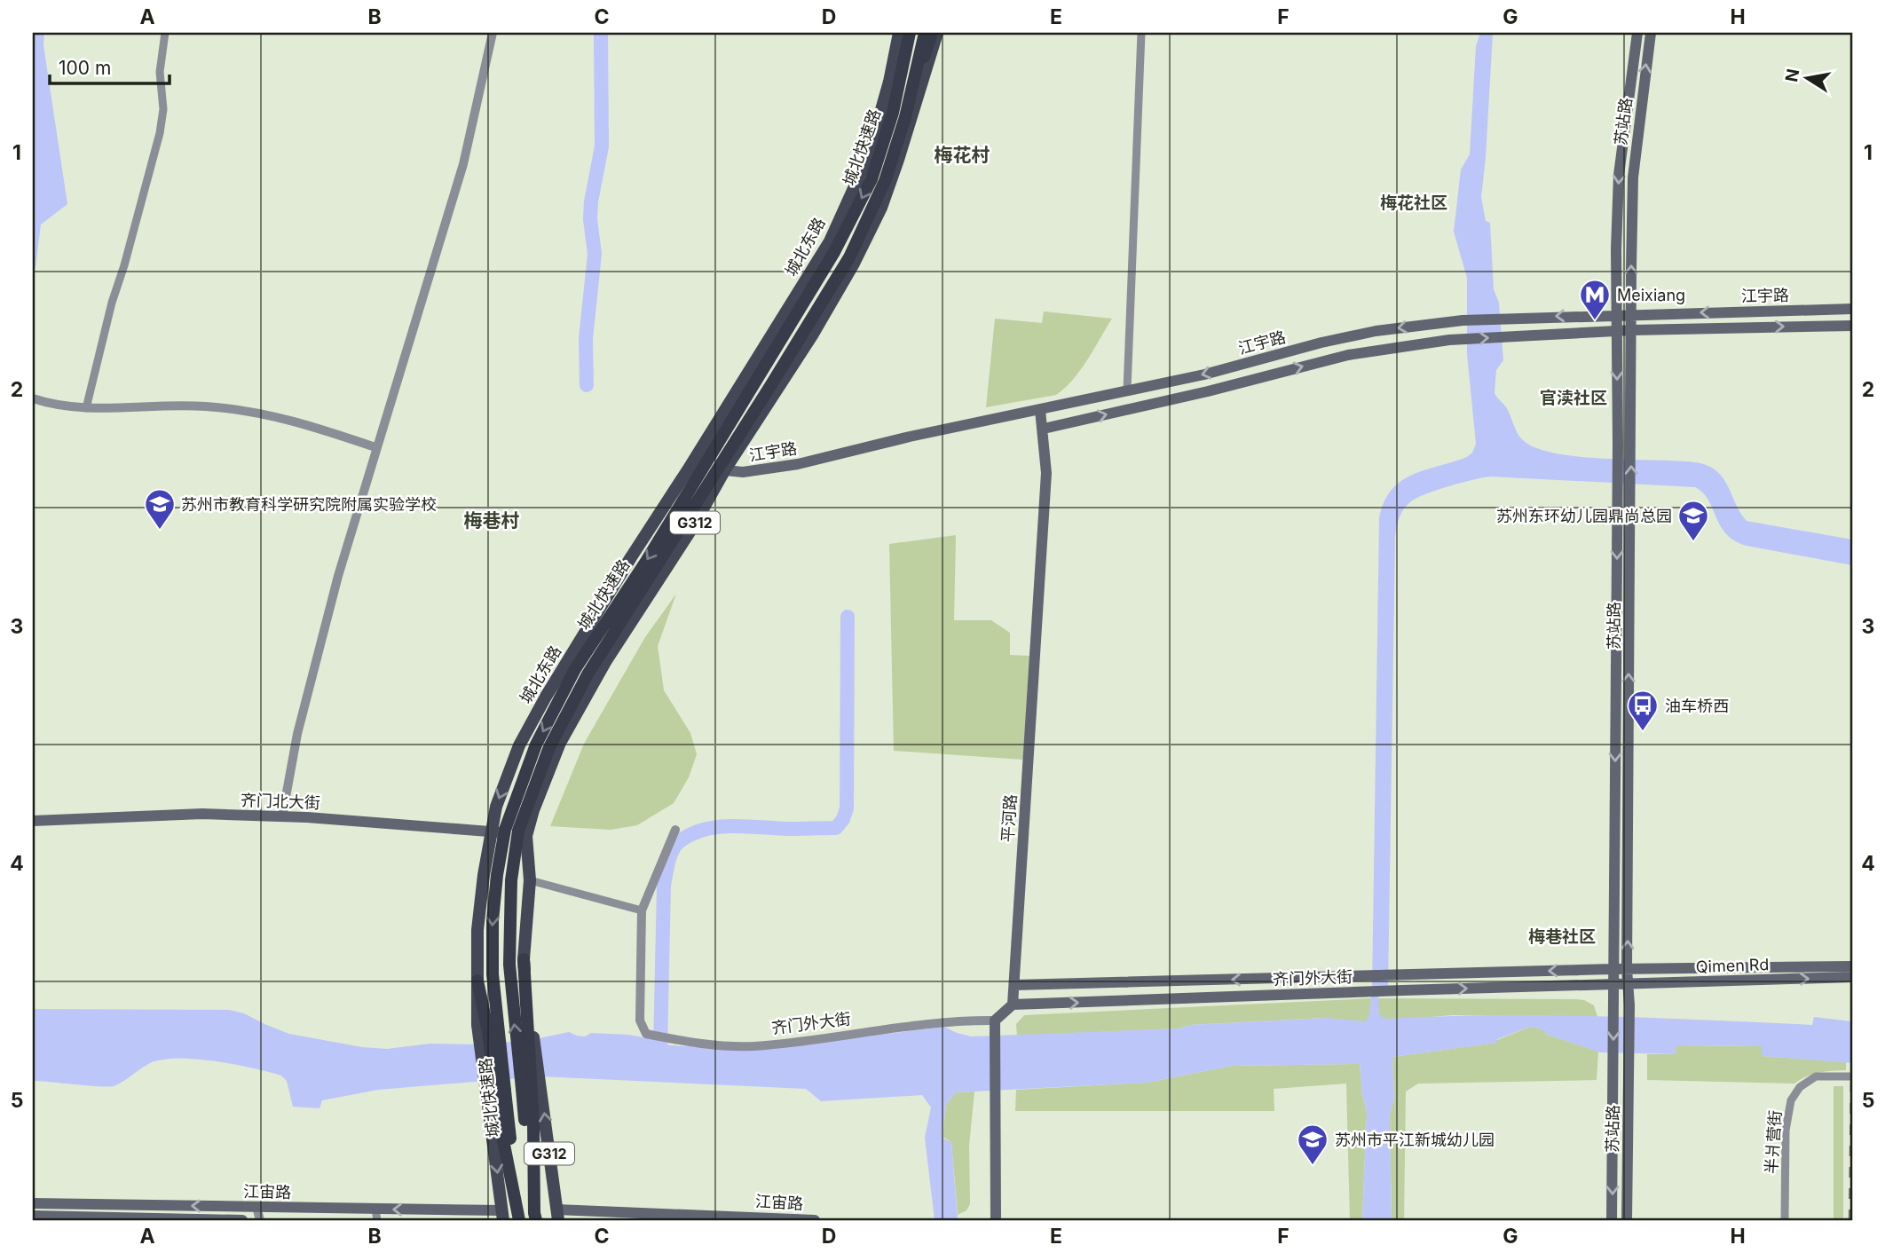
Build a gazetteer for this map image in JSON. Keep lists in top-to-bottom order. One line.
{"streets":{"highway":["城北快速路"],"main road":["苏站路","城北东路","江宇路","G312","齐门北大街","平河路","Qimen Rd","齐门外大街","江宙路"],"street":["半爿营街"]},"crossings":[["苏站路","江宇路"],["苏站路","Qimen Rd"],["苏站路","齐门外大街"],["城北东路","江宇路"],["城北东路","齐门北大街"],["城北东路","江宙路"],["江宇路","G312"],["江宇路","平河路"],["G312","齐门北大街"],["G312","江宙路"],["平河路","齐门外大街"],["Qimen Rd","齐门外大街"]],"districts":["梅花村","梅花社区","官渎社区","梅巷村","梅巷社区"],"places":{"metro station":["Meixiang"],"school or university":["苏州市教育科学研究院附属实验学校","苏州东环幼儿园鼎尚总园","苏州市平江新城幼儿园"],"bus stop":["油车桥西"]},"scale_bar":"100 m","north":"left","grid":{"columns":["A","B","C","D","E","F","G","H"],"rows":["1","2","3","4","5"]}}
